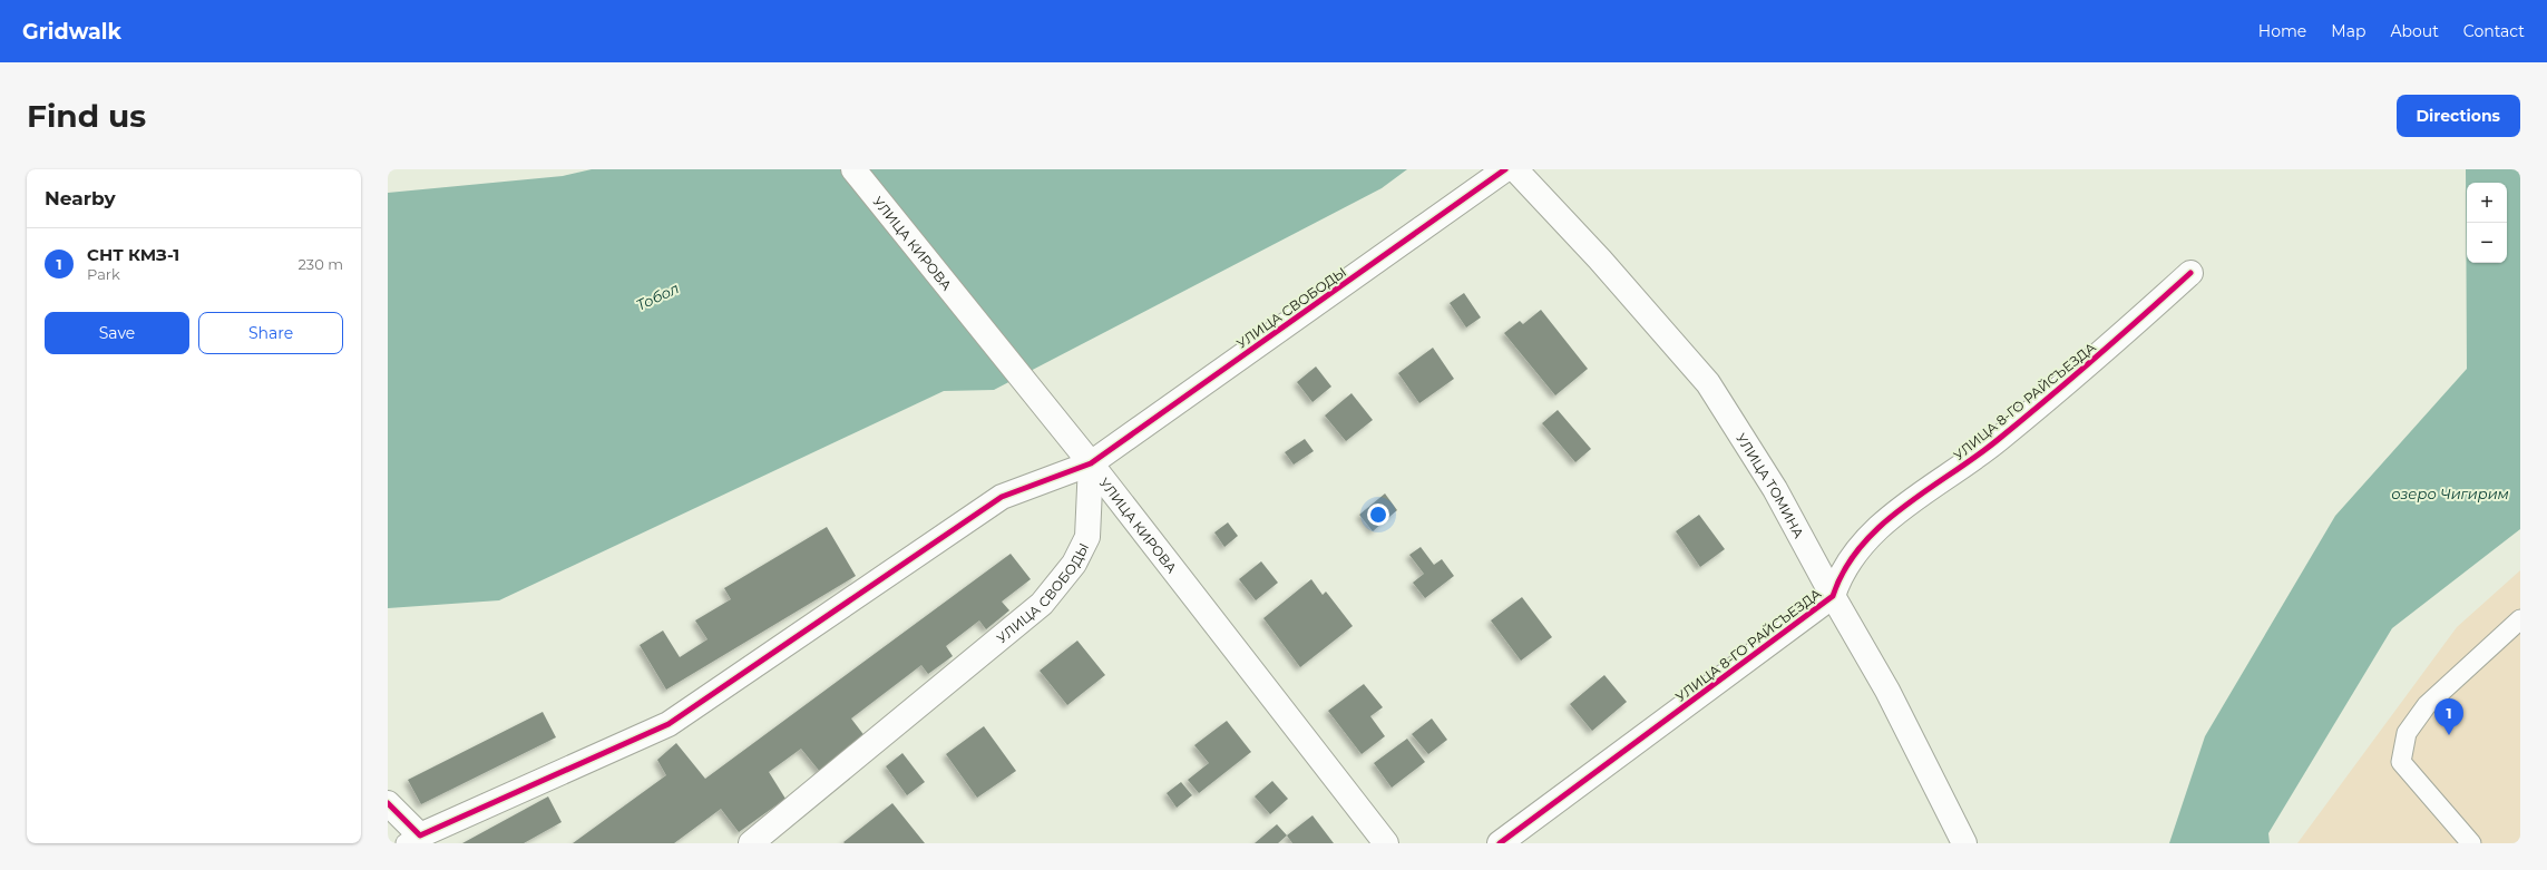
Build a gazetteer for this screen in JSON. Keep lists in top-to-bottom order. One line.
{"streets":{"street":["УЛИЦА КИРОВА","УЛИЦА СВОБОДЫ","УЛИЦА 8-ГО РАЙСЪЕЗДА","УЛИЦА ТОМИНА"]},"crossings":[["УЛИЦА КИРОВА","УЛИЦА СВОБОДЫ"],["УЛИЦА 8-ГО РАЙСЪЕЗДА","УЛИЦА ТОМИНА"]],"water":["Тобол","озеро Чигирим"],"page":{"header":"Gridwalk","nav":["Home","Map","About","Contact"],"buttons":["Directions",["Save","Share"]],"title":"Find us","heading":"Nearby","map_buttons":["+","−"],"list":[{"mark":"1","name":"СНТ КМЗ-1","note":"Park","value":"230 m"}],"pins":"1"}}
